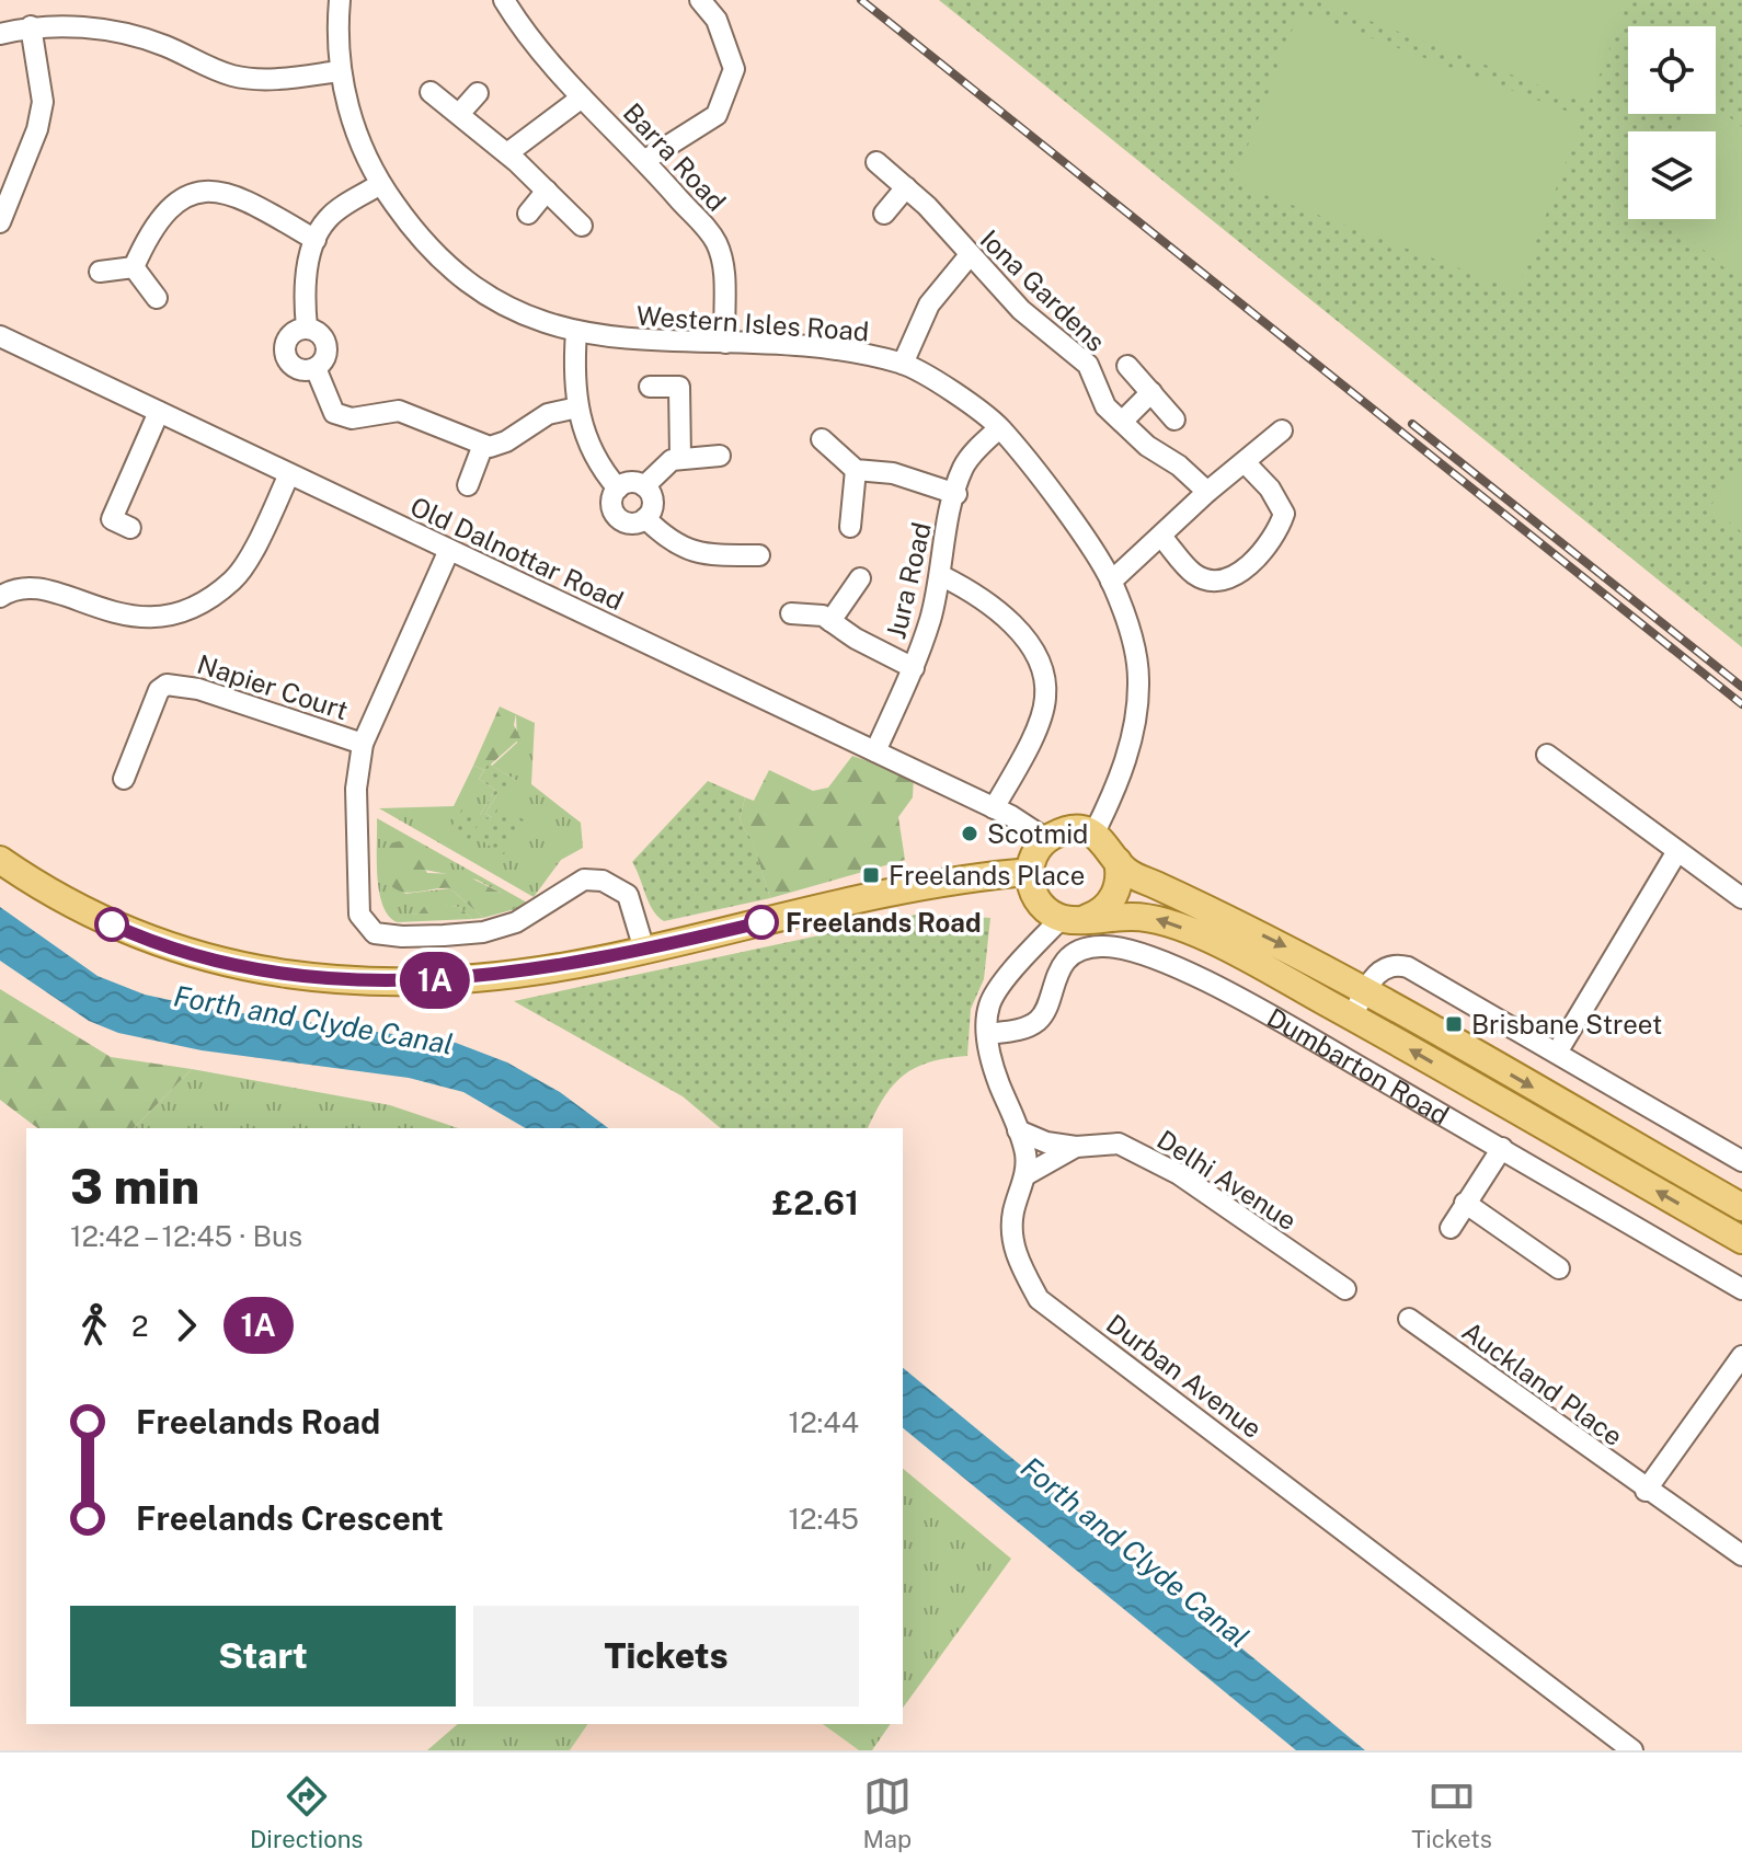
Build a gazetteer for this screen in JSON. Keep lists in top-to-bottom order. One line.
{"streets":{"main road":["Dumbarton Road"],"street":["Barra Road","Iona Gardens","Western Isles Road","Old Dalnottar Road","Jura Road","Napier Court","Delhi Avenue","Durban Avenue","Auckland Place"]},"crossings":[["Barra Road","Western Isles Road"],["Western Isles Road","Old Dalnottar Road"],["Western Isles Road","Jura Road"],["Western Isles Road","Dumbarton Road"],["Western Isles Road","Durban Avenue"],["Old Dalnottar Road","Jura Road"],["Old Dalnottar Road","Dumbarton Road"],["Old Dalnottar Road","Durban Avenue"],["Dumbarton Road","Durban Avenue"],["Delhi Avenue","Durban Avenue"]],"water":["Forth and Clyde Canal"],"places":{"other":["Scotmid","Freelands Road"],"transit":["Freelands Place","Brisbane Street"]},"lines":["bus line 1A"],"page":{"on_map":"1A","heading":["3 min","12:42 – 12:45 · Bus","£2.61"],"legs":["2","1A"],"list":[{"name":"Freelands Road","value":"12:44"},{"name":"Freelands Crescent","value":"12:45"}],"buttons":["Start","Tickets"],"tabs":["Directions","Map","Tickets"]}}
